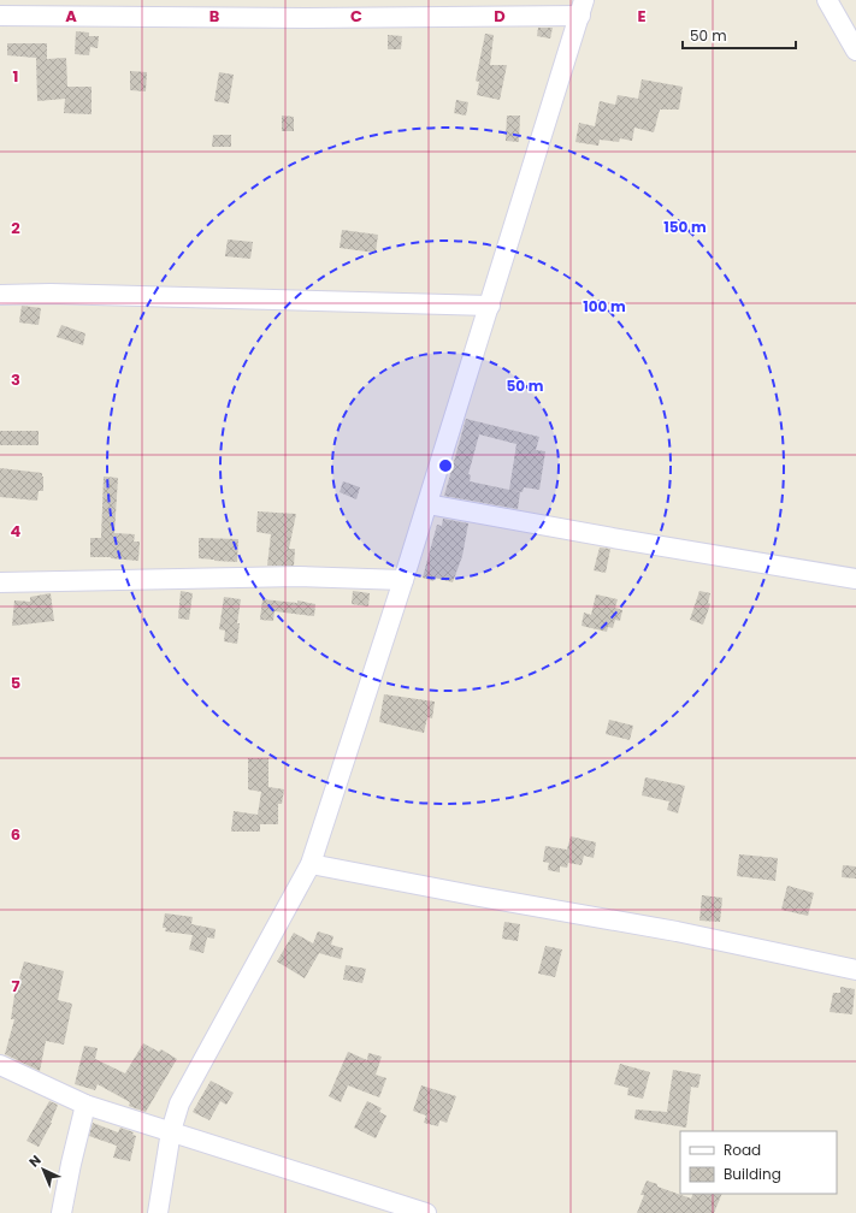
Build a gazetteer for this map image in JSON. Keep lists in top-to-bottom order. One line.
{"legend":["Road","Building"],"scale_bar":"50 m","north":"top left","grid":{"columns":["A","B","C","D","E"],"rows":["1","2","3","4","5","6","7"]},"rings":["150 m","100 m","50 m"]}
